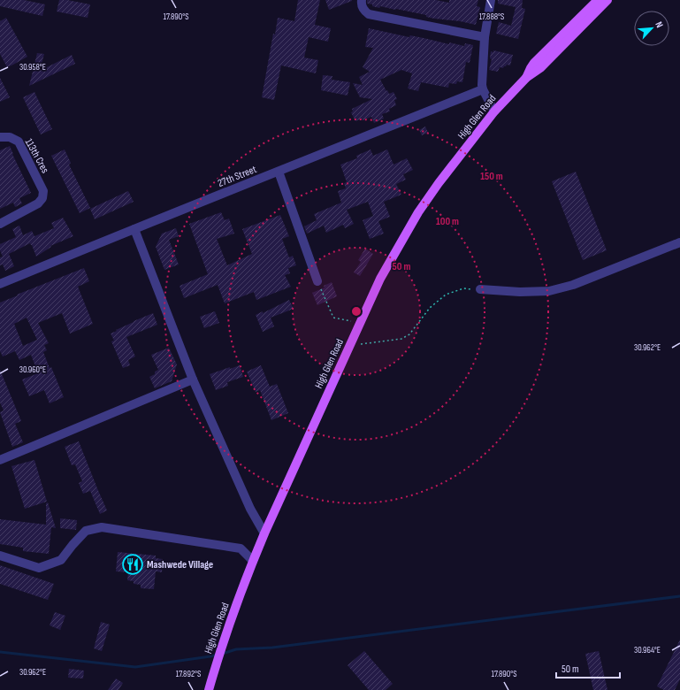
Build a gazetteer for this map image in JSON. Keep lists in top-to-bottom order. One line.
{"streets":{"main road":["High Glen Road"],"street":["113th Cres","27th Street"]},"places":{"restaurant":["Mashwede Village"]},"scale_bar":"50 m","north":"top right","coordinates":["17.890°S","17.888°S","30.958°E","30.962°E","30.960°E","30.964°E","17.892°S"],"rings":["150 m","100 m","50 m"]}
